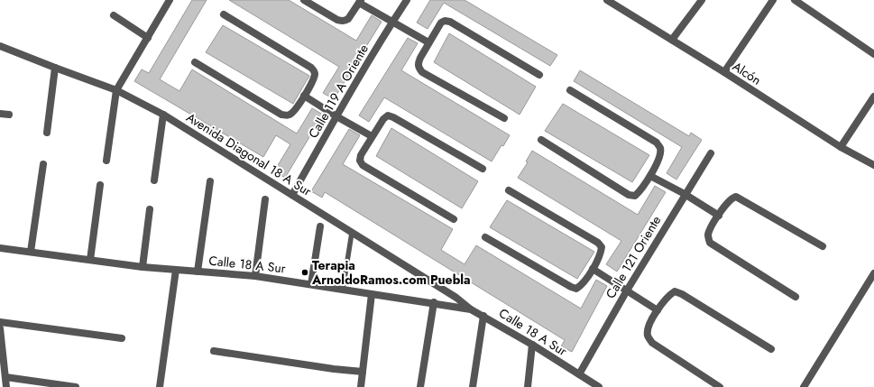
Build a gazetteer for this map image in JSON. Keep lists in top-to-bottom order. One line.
{"streets":{"street":["Alcón","Calle 119 A Oriente","Avenida Diagonal 18 A Sur","Calle 121 Oriente","Calle 18 A Sur"]},"crossings":[["Calle 119 A Oriente","Avenida Diagonal 18 A Sur"],["Avenida Diagonal 18 A Sur","Calle 18 A Sur"],["Calle 121 Oriente","Calle 18 A Sur"]],"places":["Terapia ArnoldoRamos.com Puebla"]}
